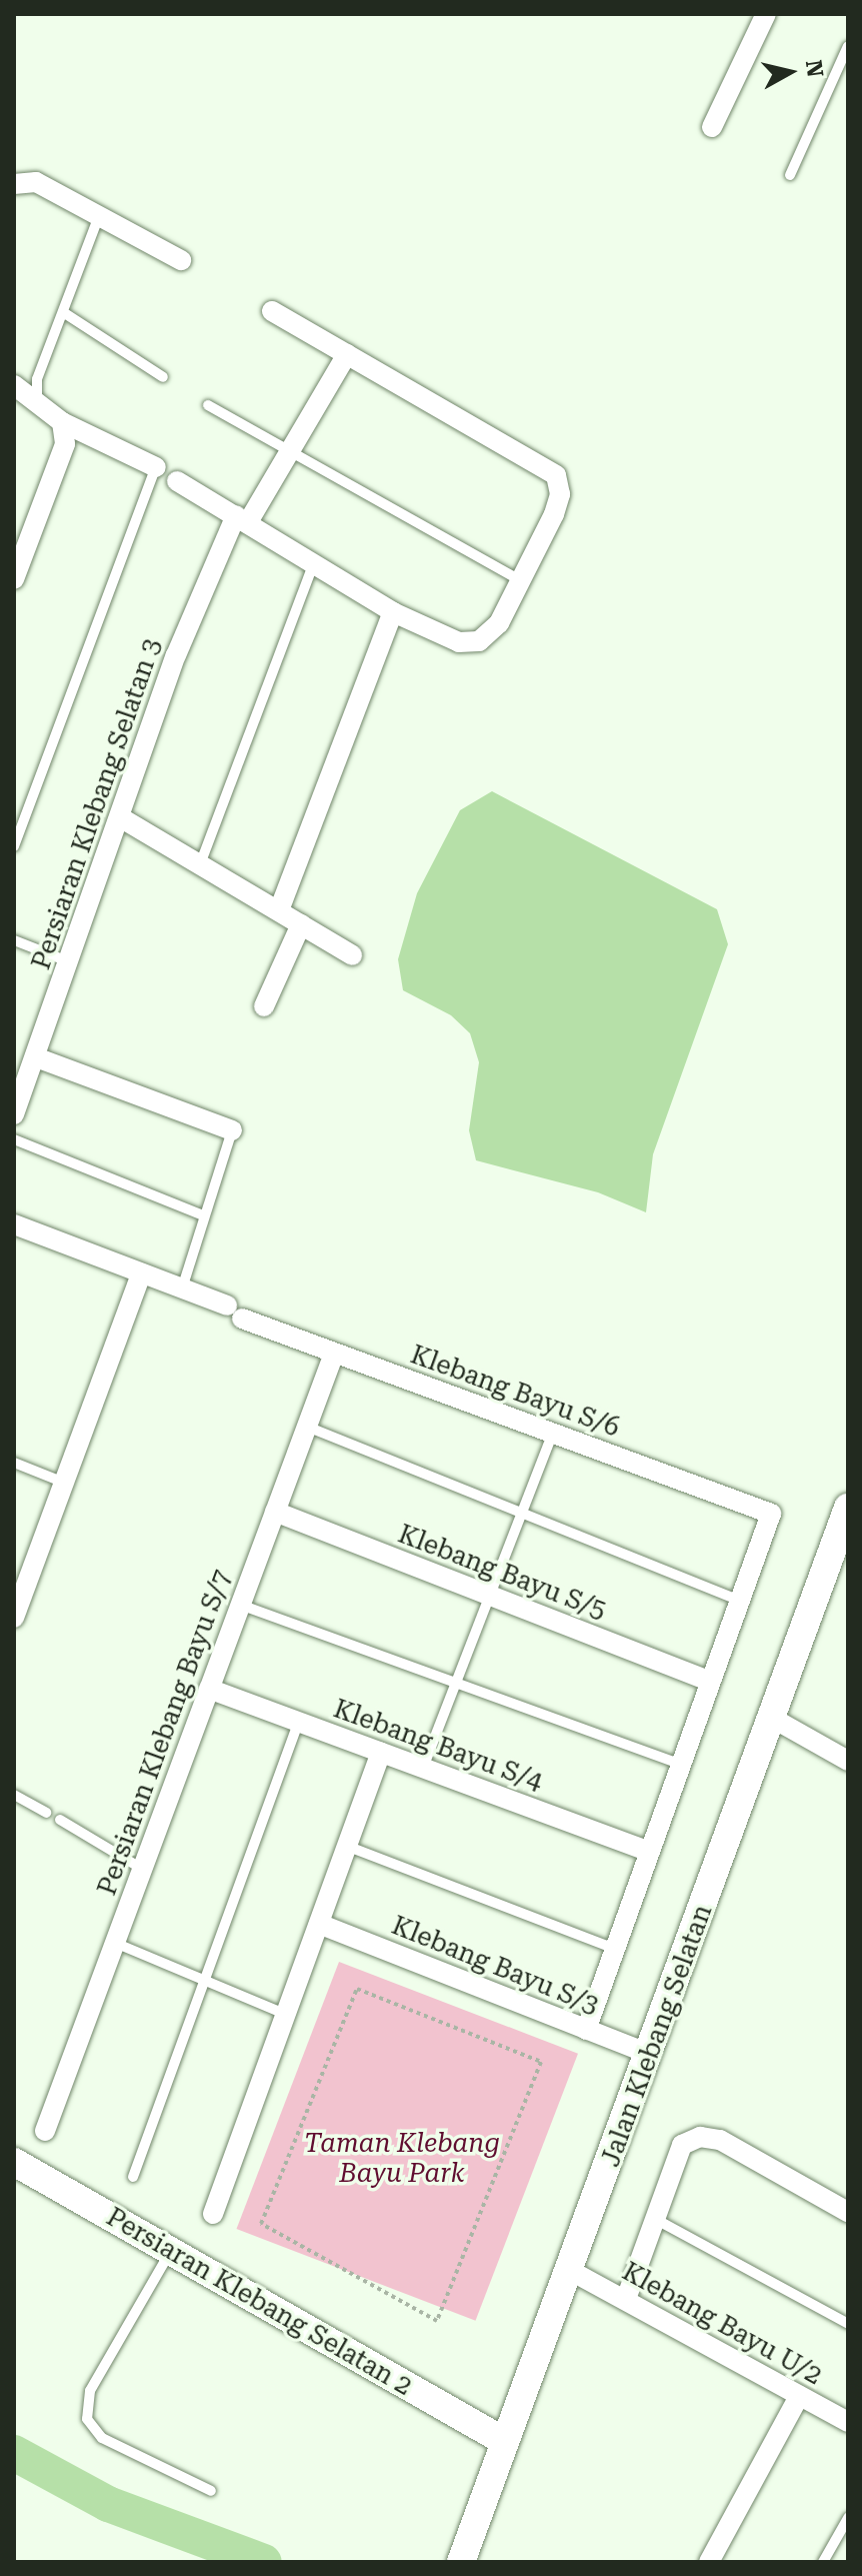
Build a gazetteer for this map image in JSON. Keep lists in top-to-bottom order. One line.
{"streets":{"street":["Persiaran Klebang Selatan 3","Klebang Bayu S/6","Klebang Bayu S/5","Persiaran Klebang Bayu S/7","Klebang Bayu S/4","Klebang Bayu S/3","Jalan Klebang Selatan","Persiaran Klebang Selatan 2","Klebang Bayu U/2"]},"crossings":[["Klebang Bayu S/6","Persiaran Klebang Bayu S/7"],["Klebang Bayu S/5","Persiaran Klebang Bayu S/7"],["Persiaran Klebang Bayu S/7","Klebang Bayu S/4"],["Klebang Bayu S/3","Jalan Klebang Selatan"],["Jalan Klebang Selatan","Persiaran Klebang Selatan 2"],["Jalan Klebang Selatan","Klebang Bayu U/2"]],"parks":["Taman Klebang Bayu Park"],"north":"right"}
